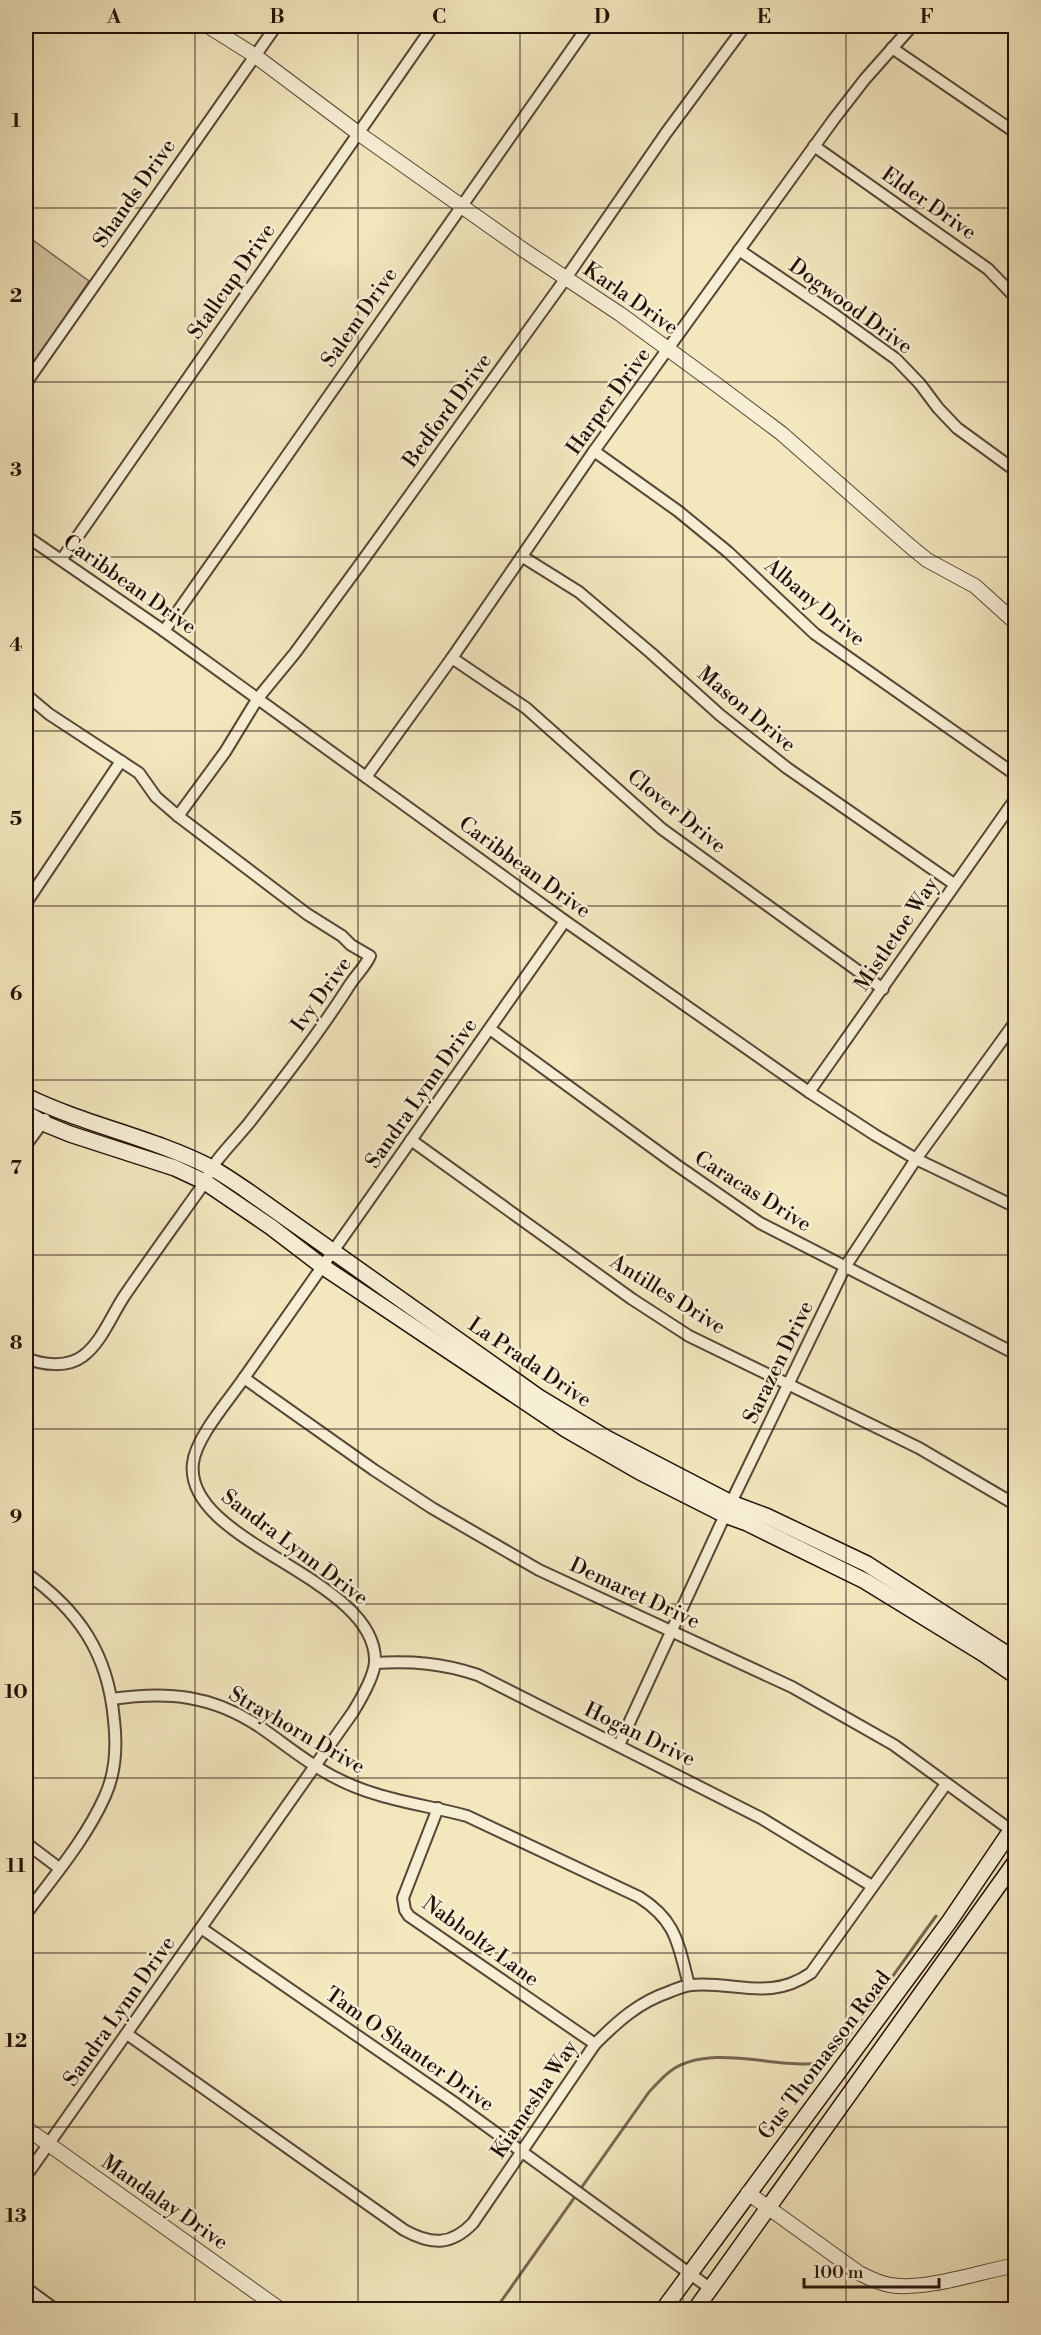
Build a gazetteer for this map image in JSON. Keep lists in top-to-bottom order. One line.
{"streets":{"main road":["La Prada Drive","Gus Thomasson Road"],"street":["Shands Drive","Elder Drive","Stallcup Drive","Karla Drive","Dogwood Drive","Salem Drive","Harper Drive","Bedford Drive","Caribbean Drive","Albany Drive","Mason Drive","Clover Drive","Mistletoe Way","Ivy Drive","Sandra Lynn Drive","Caracas Drive","Antilles Drive","Sarazen Drive","Demaret Drive","Strayhorn Drive","Hogan Drive","Nabholtz Lane","Tam O Shanter Drive","Kiamesha Way","Mandalay Drive"]},"crossings":[["Shands Drive","Karla Drive"],["Elder Drive","Harper Drive"],["Stallcup Drive","Karla Drive"],["Stallcup Drive","Caribbean Drive"],["Karla Drive","Salem Drive"],["Karla Drive","Harper Drive"],["Karla Drive","Bedford Drive"],["Dogwood Drive","Harper Drive"],["Salem Drive","Caribbean Drive"],["Harper Drive","Caribbean Drive"],["Harper Drive","Albany Drive"],["Harper Drive","Mason Drive"],["Harper Drive","Clover Drive"],["Bedford Drive","Caribbean Drive"],["Bedford Drive","Ivy Drive"],["Caribbean Drive","Mistletoe Way"],["Caribbean Drive","Sandra Lynn Drive"],["Caribbean Drive","Sarazen Drive"],["Mason Drive","Mistletoe Way"],["Clover Drive","Mistletoe Way"],["Ivy Drive","La Prada Drive"],["Sandra Lynn Drive","Caracas Drive"],["Sandra Lynn Drive","Antilles Drive"],["Sandra Lynn Drive","La Prada Drive"],["Sandra Lynn Drive","Demaret Drive"],["Sandra Lynn Drive","Strayhorn Drive"],["Sandra Lynn Drive","Hogan Drive"],["Sandra Lynn Drive","Tam O Shanter Drive"],["Sandra Lynn Drive","Kiamesha Way"],["Sandra Lynn Drive","Mandalay Drive"],["Caracas Drive","Sarazen Drive"],["Antilles Drive","Sarazen Drive"],["La Prada Drive","Sarazen Drive"],["Sarazen Drive","Demaret Drive"],["Sarazen Drive","Hogan Drive"],["Demaret Drive","Gus Thomasson Road"],["Demaret Drive","Kiamesha Way"],["Strayhorn Drive","Nabholtz Lane"],["Strayhorn Drive","Kiamesha Way"],["Hogan Drive","Kiamesha Way"],["Nabholtz Lane","Kiamesha Way"],["Tam O Shanter Drive","Gus Thomasson Road"],["Tam O Shanter Drive","Kiamesha Way"]],"scale_bar":"100 m","grid":{"columns":["A","B","C","D","E","F"],"rows":["1","2","3","4","5","6","7","8","9","10","11","12","13"]}}
